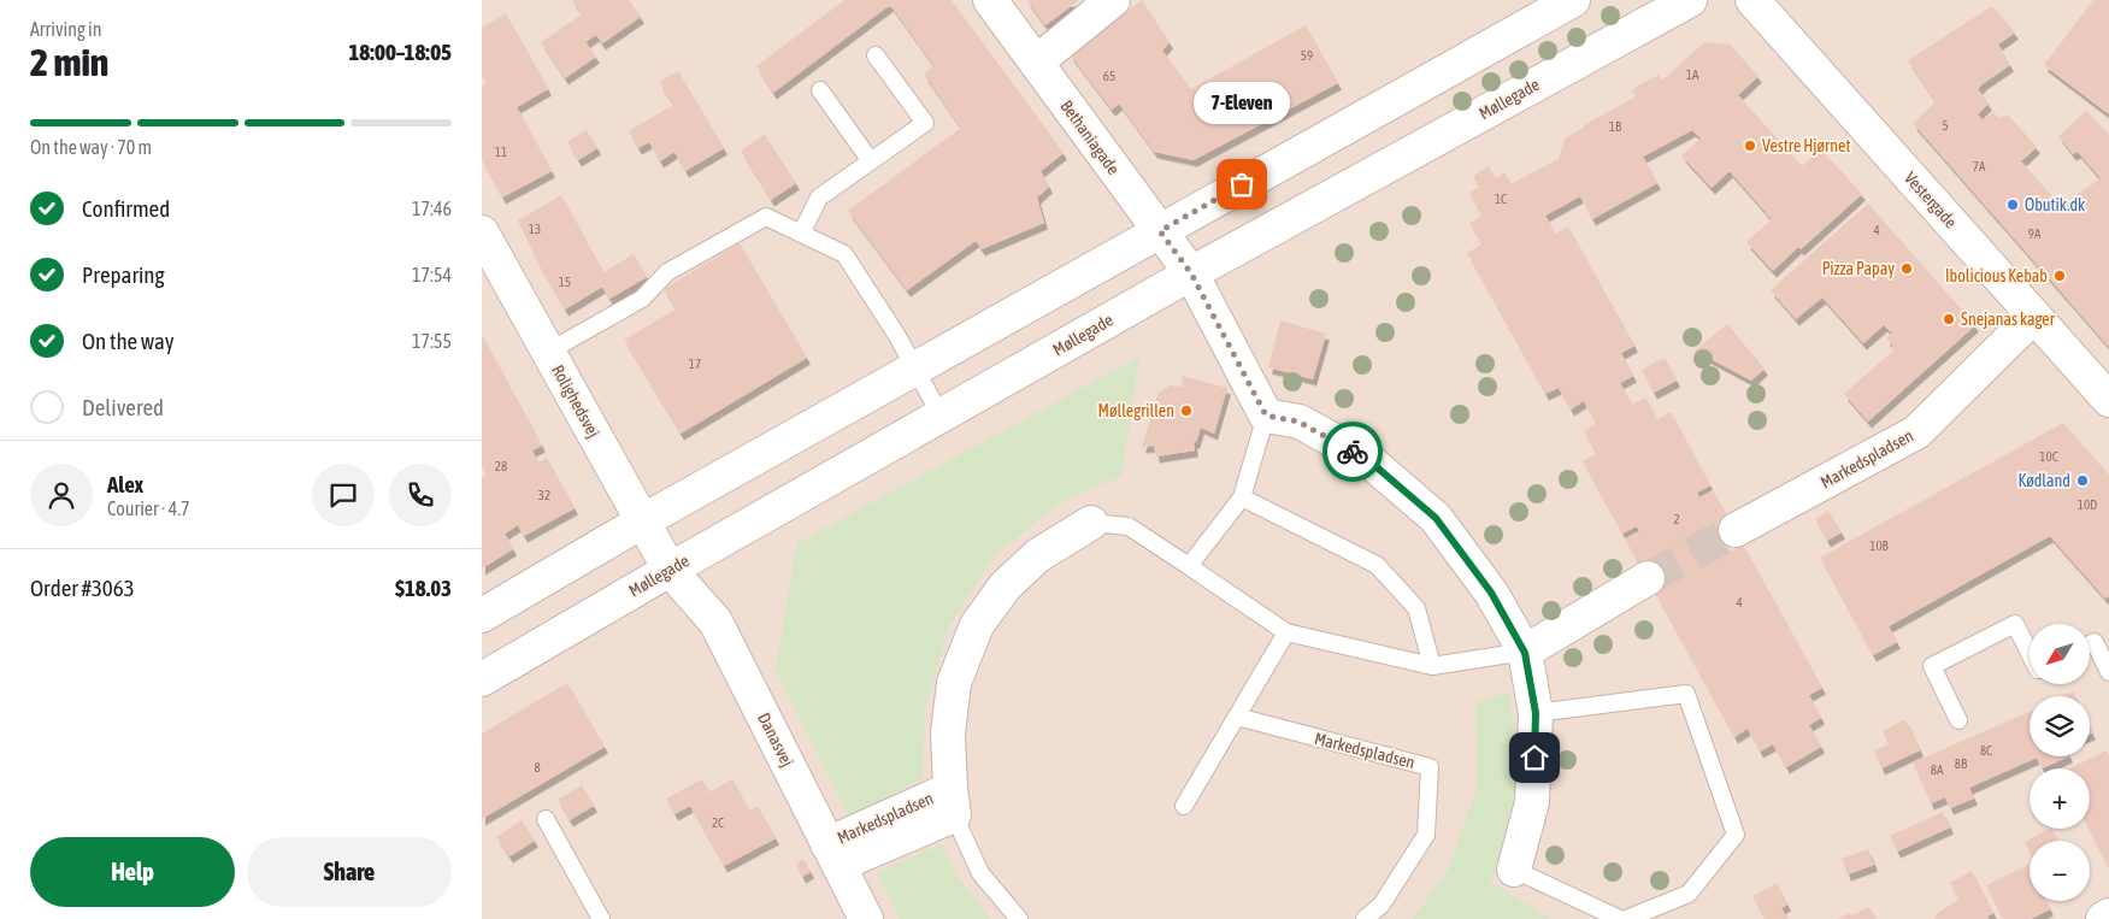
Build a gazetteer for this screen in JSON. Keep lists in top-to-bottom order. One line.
{"streets":{"street":["Møllegade","Bethaniagade","Vestergade","Rolighedsvej","Markedspladsen","Danasvej"]},"crossings":[["Møllegade","Bethaniagade"],["Møllegade","Rolighedsvej"],["Møllegade","Danasvej"],["Vestergade","Markedspladsen"],["Rolighedsvej","Danasvej"],["Markedspladsen","Danasvej"]],"places":["Vestre Hjørnet","7-Eleven","Obutik.dk","Pizza Papay","Ibolicious Kebab","Snejanas kager","Møllegrillen","Kødland"],"house_numbers":["59","1A","65","5","1B","11","7A","1C","13","4","9A","15","17","10C","28","32","10D","2","10B","4","8C","8B","8","8A","2C"],"north":"bottom left","page":{"heading":["2 min","Arriving in","18:00–18:05"],"panel":["Alex","Courier · 4.7","Order #3063","$18.03"],"bubble":"7-Eleven","bar":"On the way · 70 m","list":[["Confirmed","17:46"],["Preparing","17:54"],["On the way","17:55"],"Delivered"],"map_buttons":["+","−"],"buttons":["Help","Share"]}}
